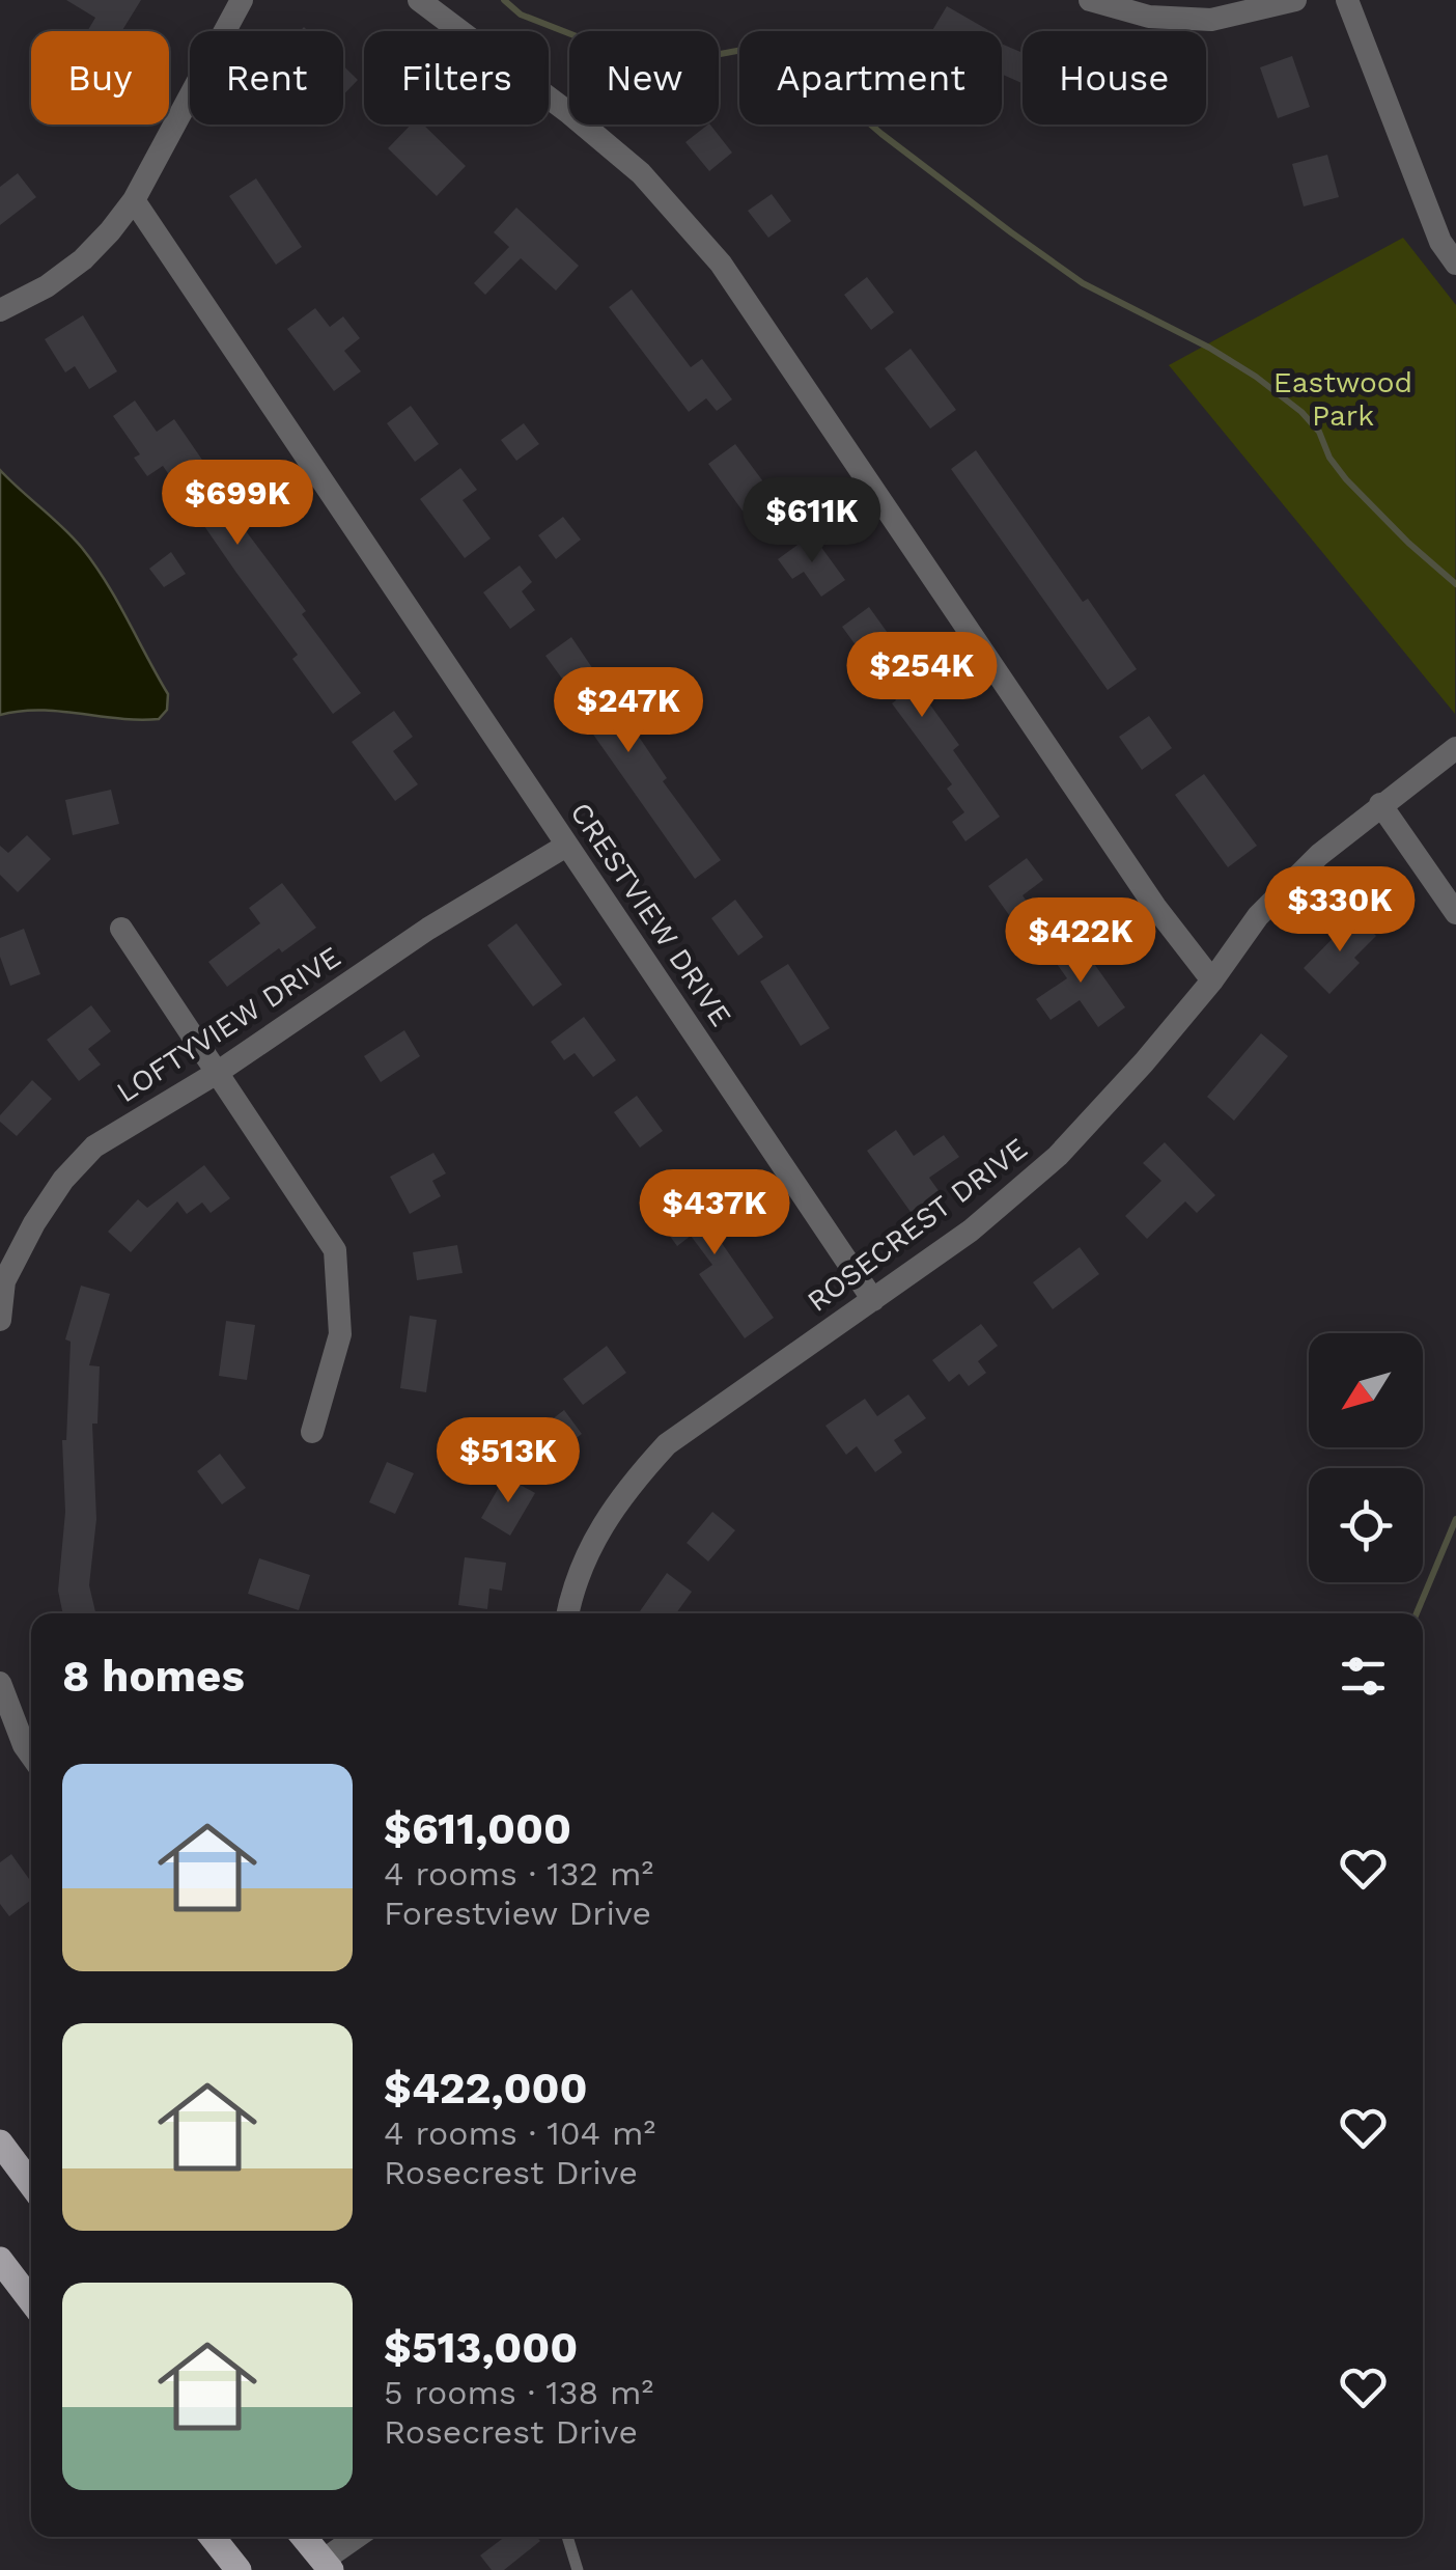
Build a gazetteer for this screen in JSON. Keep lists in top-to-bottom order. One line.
{"streets":{"street":["CRESTVIEW DRIVE","LOFTYVIEW DRIVE","ROSECREST DRIVE"]},"crossings":[["CRESTVIEW DRIVE","LOFTYVIEW DRIVE"],["CRESTVIEW DRIVE","ROSECREST DRIVE"]],"parks":["Eastwood Park"],"north":"bottom left","page":{"chip":["Buy","Rent","Filters","New","Apartment","House"],"price":["$699K","$611K","$254K","$247K","$330K","$422K","$437K","$513K"],"heading":"8 homes","list":[{"name":"$611,000","note":"4 rooms · 132 m² · Forestview Drive"},{"name":"$422,000","note":"4 rooms · 104 m² · Rosecrest Drive"},{"name":"$513,000","note":"5 rooms · 138 m² · Rosecrest Drive"}]}}
